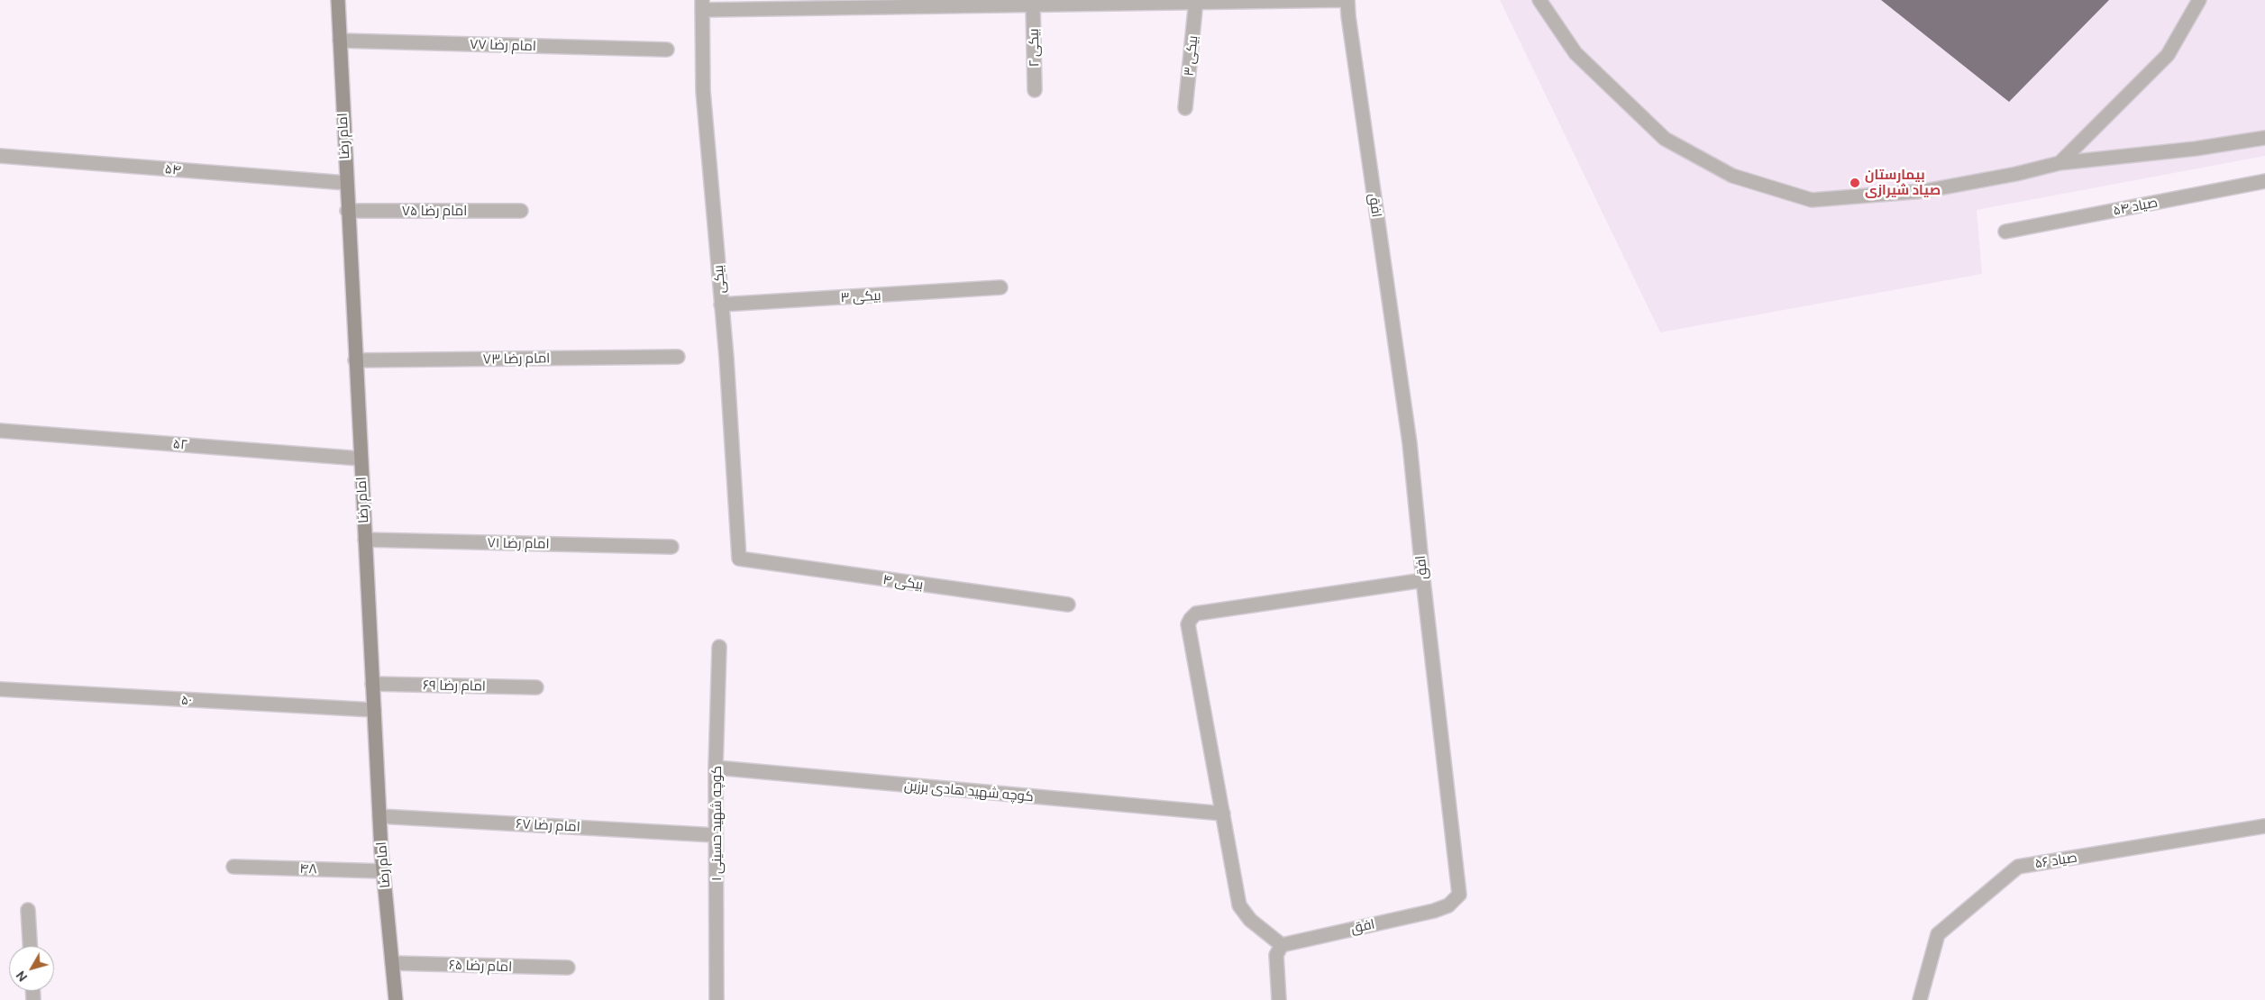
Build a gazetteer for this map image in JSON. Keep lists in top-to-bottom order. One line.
{"streets":{"main road":["امام رضا"],"street":["امام رضا ۷۷","۲ بیکی","۳ بیکی","۵۴","افق","صیاد ۵۴","امام رضا ۷۵","بیکی","امام رضا ۷۳","۵۲","امام رضا ۷۱","۴ بیکی","امام رضا ۶۹","۵۰","کوچه شهید هادی برزین","کوچه شهید حسینی ۱","امام رضا ۶۷","صیاد ۵۶","۴۸","امام رضا ۶۵"]},"crossings":[["امام رضا ۷۷","امام رضا"],["۳ بیکی","بیکی"],["امام رضا","۵۴"],["امام رضا","امام رضا ۷۵"],["امام رضا","امام رضا ۷۳"],["امام رضا","۵۲"],["امام رضا","امام رضا ۷۱"],["امام رضا","امام رضا ۶۹"],["امام رضا","۵۰"],["امام رضا","امام رضا ۶۷"],["امام رضا","۴۸"],["امام رضا","امام رضا ۶۵"],["بیکی","۴ بیکی"],["کوچه شهید هادی برزین","کوچه شهید حسینی ۱"],["کوچه شهید حسینی ۱","امام رضا ۶۷"]],"places":["بیمارستان صیاد شیرازی"],"north":"bottom left"}
